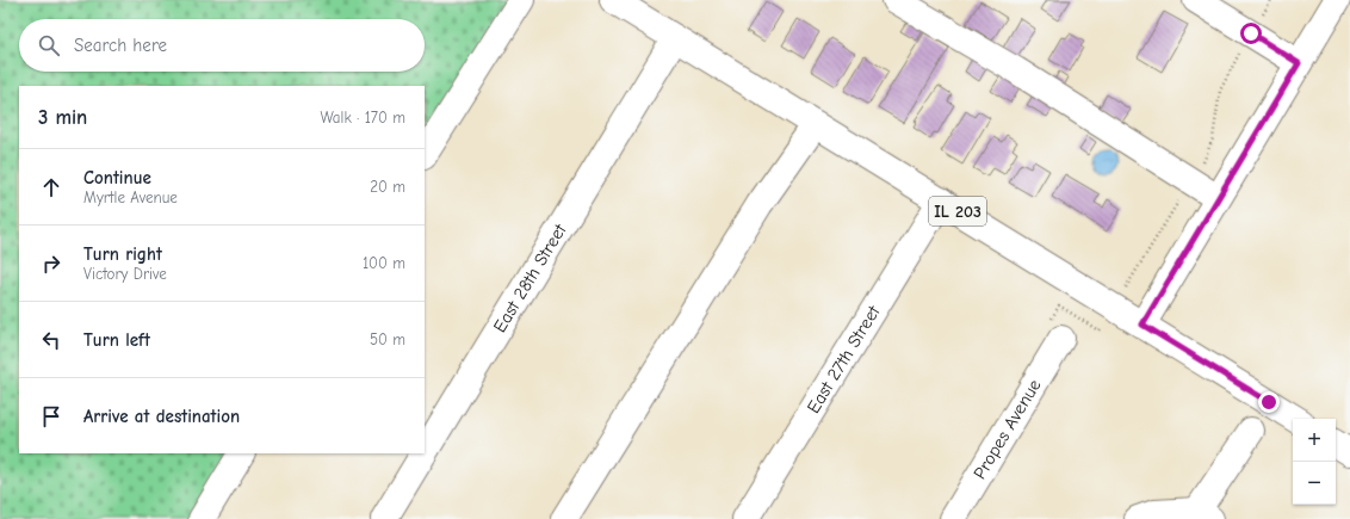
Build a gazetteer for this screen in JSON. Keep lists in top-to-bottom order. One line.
{"streets":{"street":["IL 203","East 28th Street","East 27th Street","Propes Avenue"]},"crossings":[["IL 203","East 28th Street"],["IL 203","East 27th Street"]],"page":{"search":"Search here","heading":["3 min","Walk · 170 m"],"list":[["Continue","Myrtle Avenue","20 m"],["Turn right","Victory Drive","100 m"],["Turn left","50 m"],"Arrive at destination"],"map_buttons":["+","−"]}}
